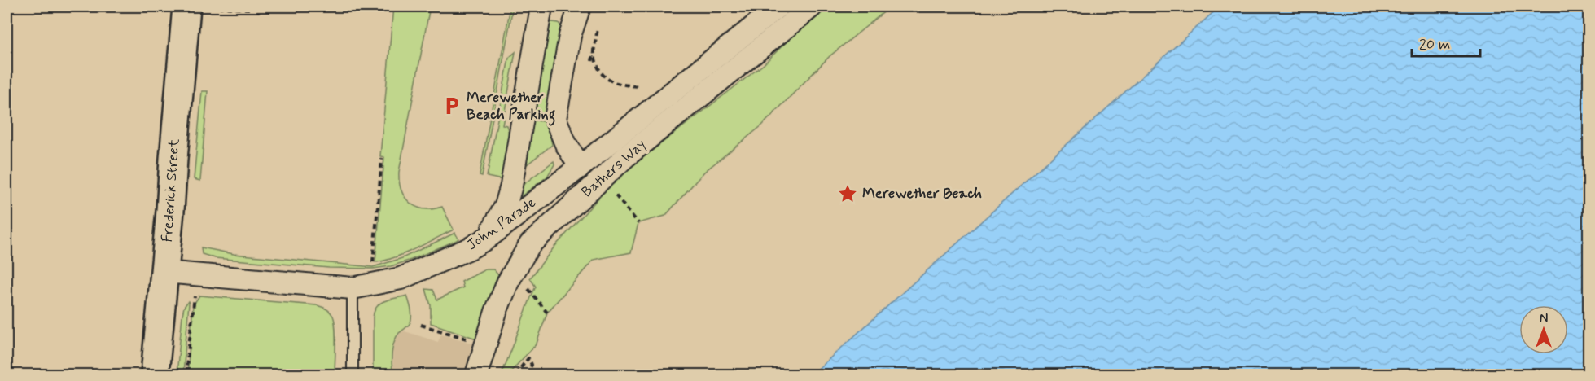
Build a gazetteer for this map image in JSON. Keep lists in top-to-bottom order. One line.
{"streets":{"main road":["Frederick Street"],"street":["Bathers Way","John Parade"]},"crossings":[["Frederick Street","John Parade"]],"places":{"parking":["Merewether Beach Parking"],"place":["Merewether Beach"]},"scale_bar":"20 m","north":"top"}
